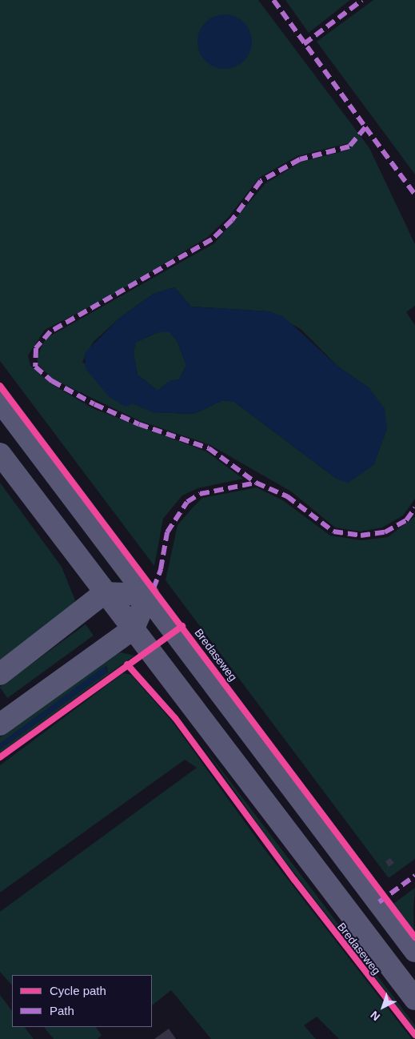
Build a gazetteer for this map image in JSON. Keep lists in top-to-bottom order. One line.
{"streets":{"main road":["Bredaseweg"]},"legend":["Cycle path","Path"],"north":"bottom left"}
